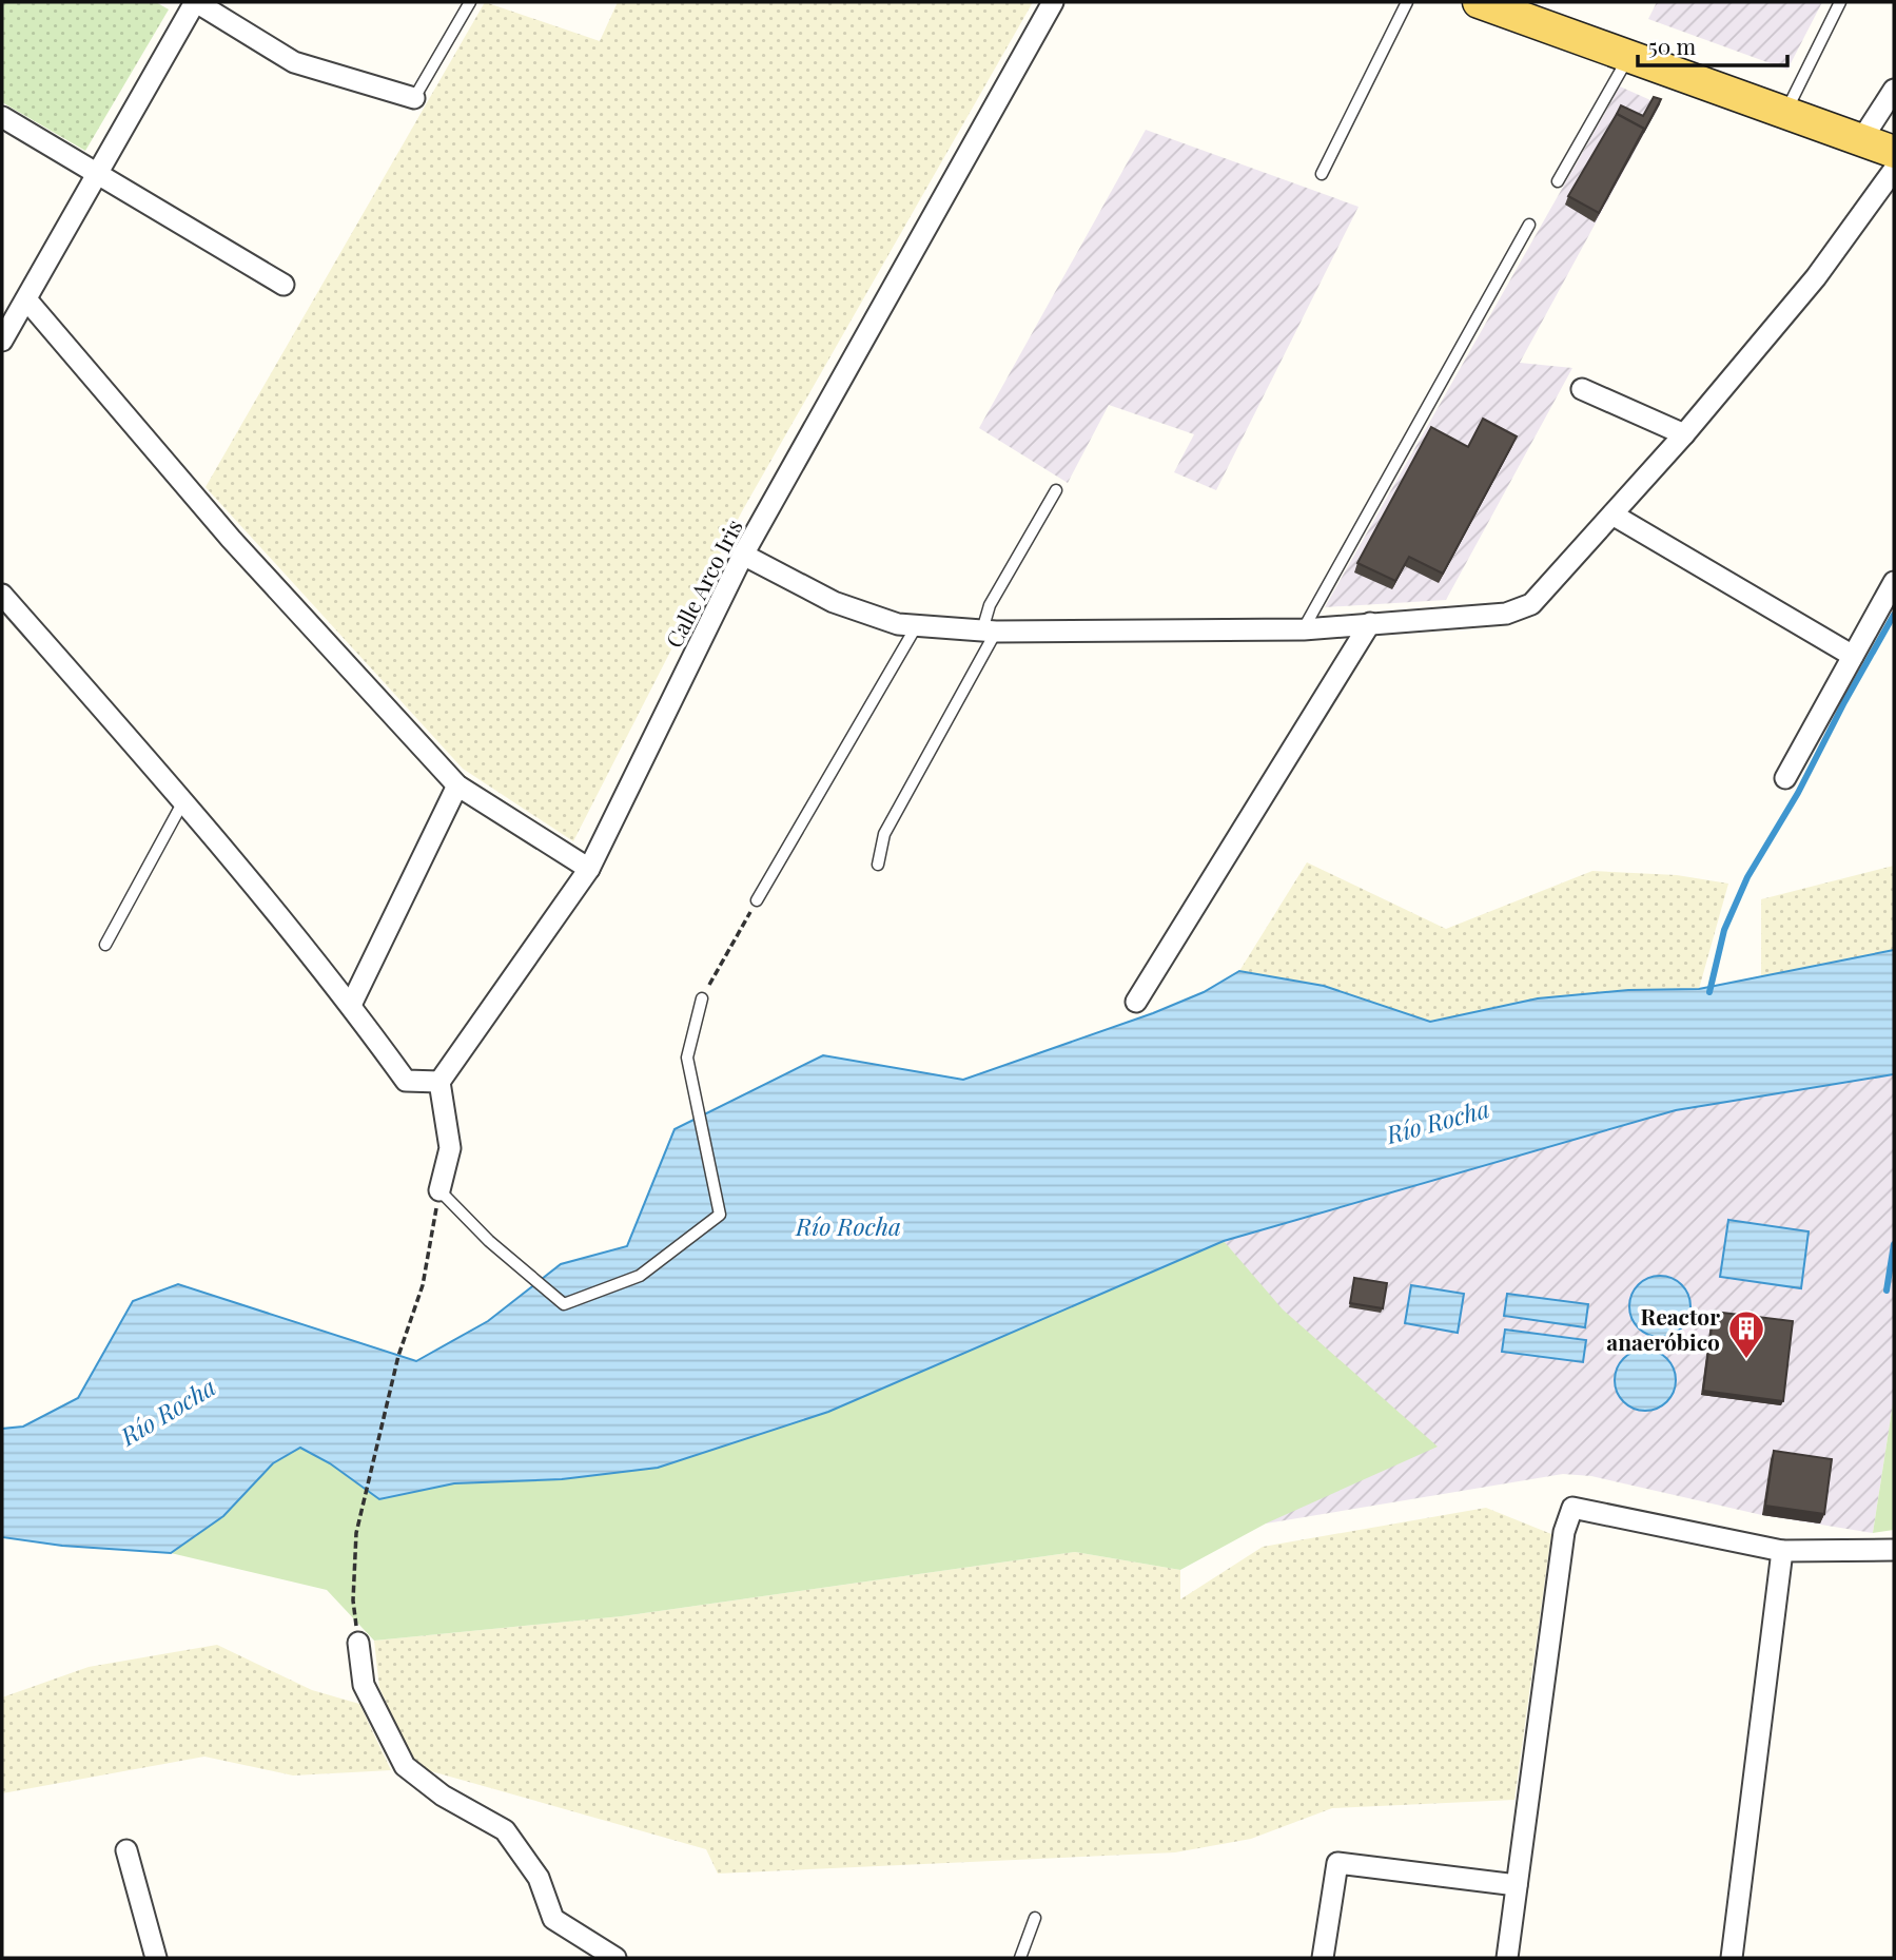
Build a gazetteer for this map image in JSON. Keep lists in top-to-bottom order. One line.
{"streets":{"street":["Calle Arco Iris"]},"water":["Río Rocha"],"places":{"building":["Reactor anaeróbico"]},"scale_bar":"50 m"}
